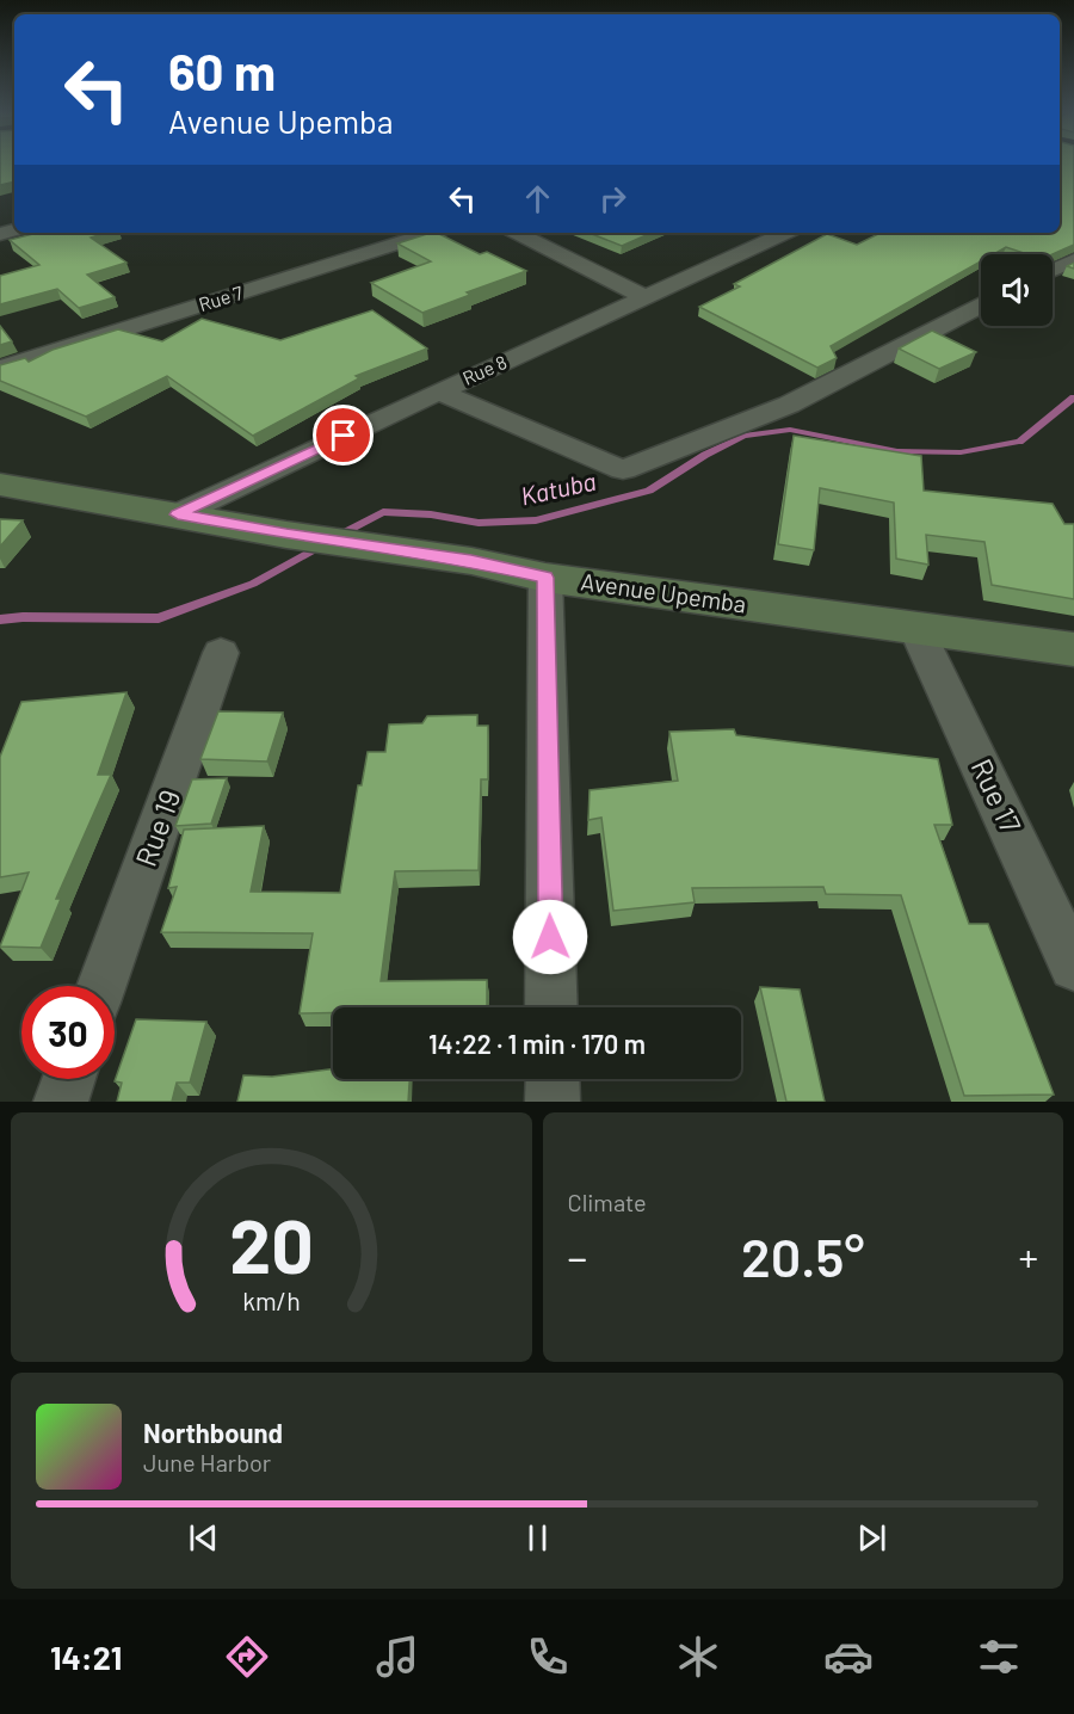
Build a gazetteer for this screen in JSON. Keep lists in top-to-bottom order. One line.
{"streets":{"street":["Rue 7","Rue 8","Avenue Upemba","Rue 17","Rue 19"]},"crossings":[["Rue 8","Avenue Upemba"],["Avenue Upemba","Rue 17"]],"water":["Katuba"],"page":{"turn":["60 m","Avenue Upemba"],"limit":"30","trip":"14:22 · 1 min · 170 m","tile":"Climate","heat":["−","20.5°","+"],"song":["Northbound","June Harbor"],"tabs":"14:21","gauge":["20","km/h"]}}
